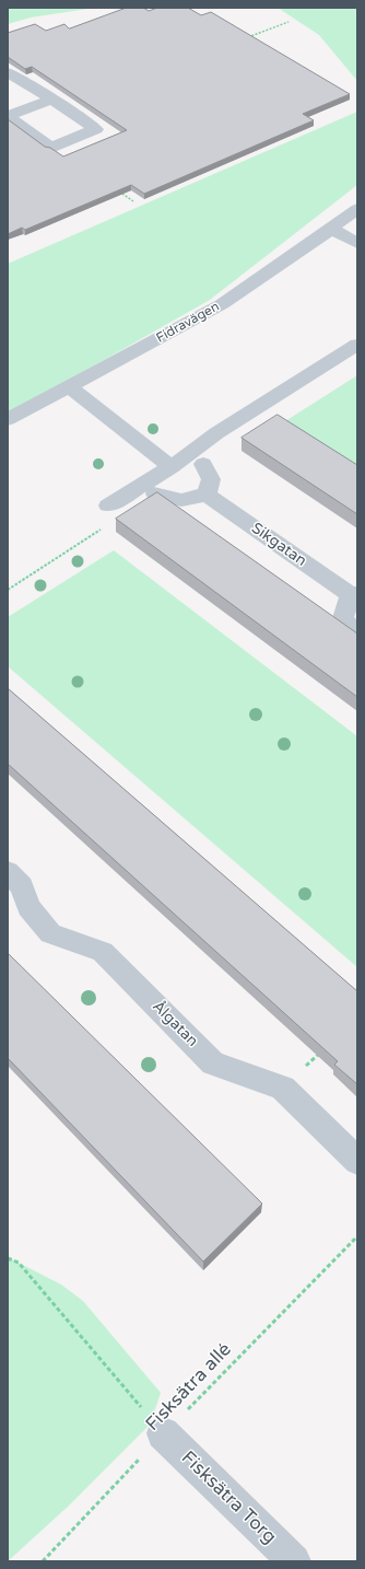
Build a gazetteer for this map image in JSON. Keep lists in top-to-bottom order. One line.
{"streets":{"street":["Fidravägen","Sikgatan","Ålgatan","Fisksätra Torg"],"path":["Fisksätra allé"]},"crossings":[["Fisksätra allé","Fisksätra Torg"]]}
